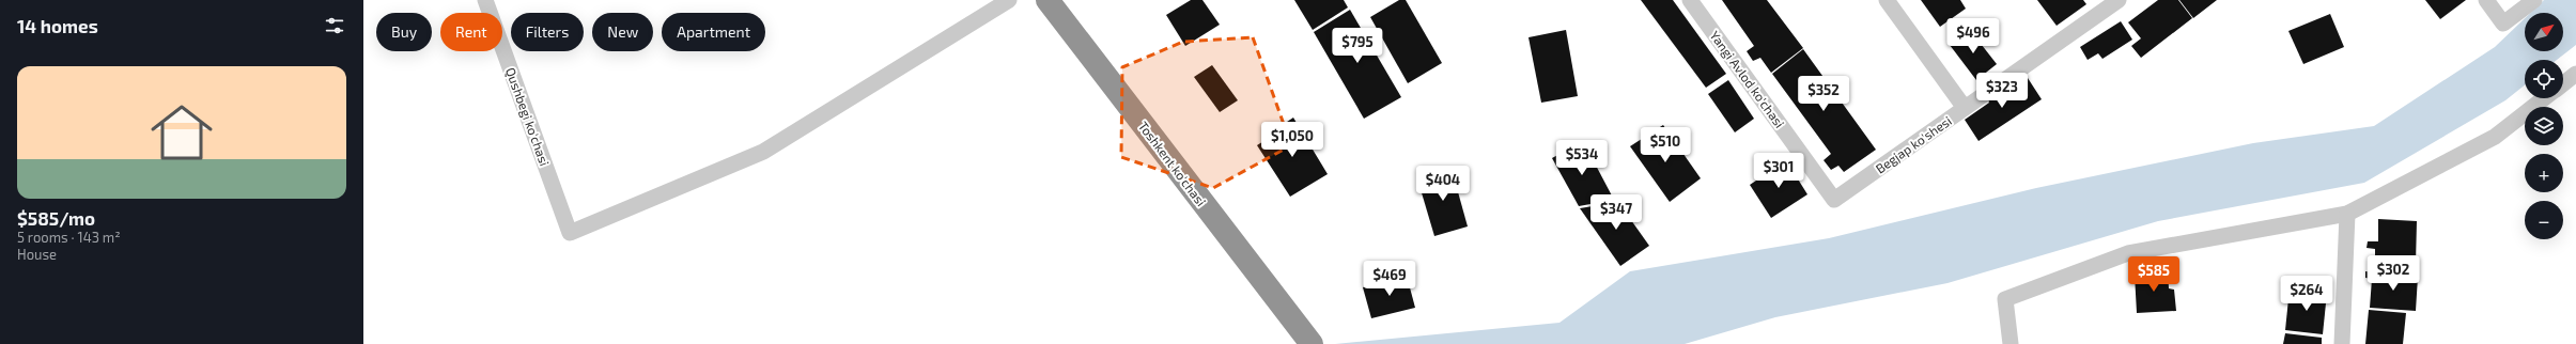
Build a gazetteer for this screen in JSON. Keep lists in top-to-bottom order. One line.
{"streets":{"highway":["Toshkent ko'chasi"],"street":["Yangi Avlod ko'chasi","Qushbegi ko'chasi","Begjap ko'shesi"]},"crossings":[["Yangi Avlod ko'chasi","Begjap ko'shesi"]],"north":"top right","page":{"heading":"14 homes","map_buttons":["+","−"],"chip":["Buy","Rent","Filters","New","Apartment"],"price":["$496","$795","$323","$352","$1,050","$510","$534","$301","$404","$347","$302","$585","$469","$264"],"list":[{"name":"$585/mo","note":"5 rooms · 143 m² · House"}]}}
